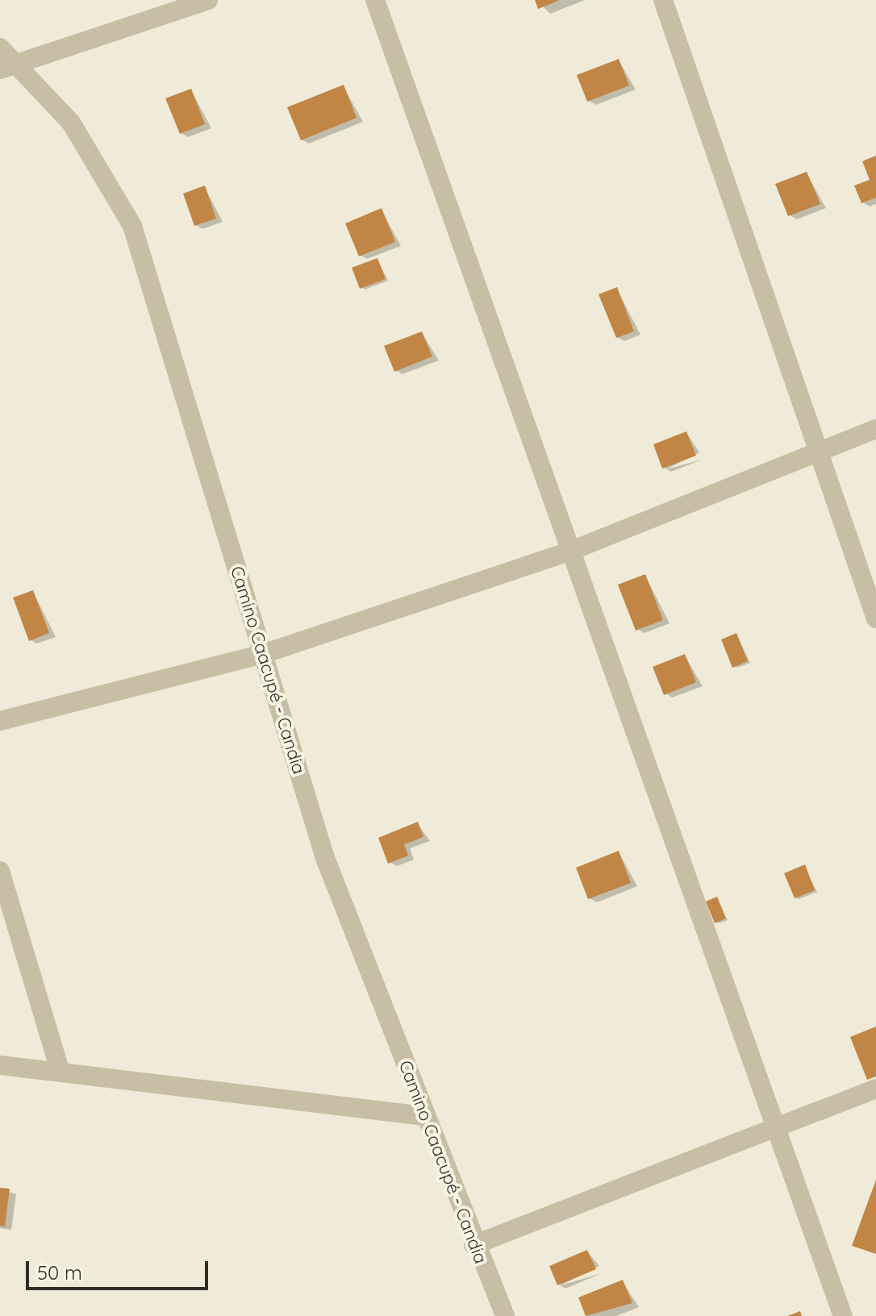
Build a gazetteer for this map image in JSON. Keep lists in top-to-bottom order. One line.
{"streets":{"street":["Camino Caacupé - Candia"]},"scale_bar":"50 m"}
